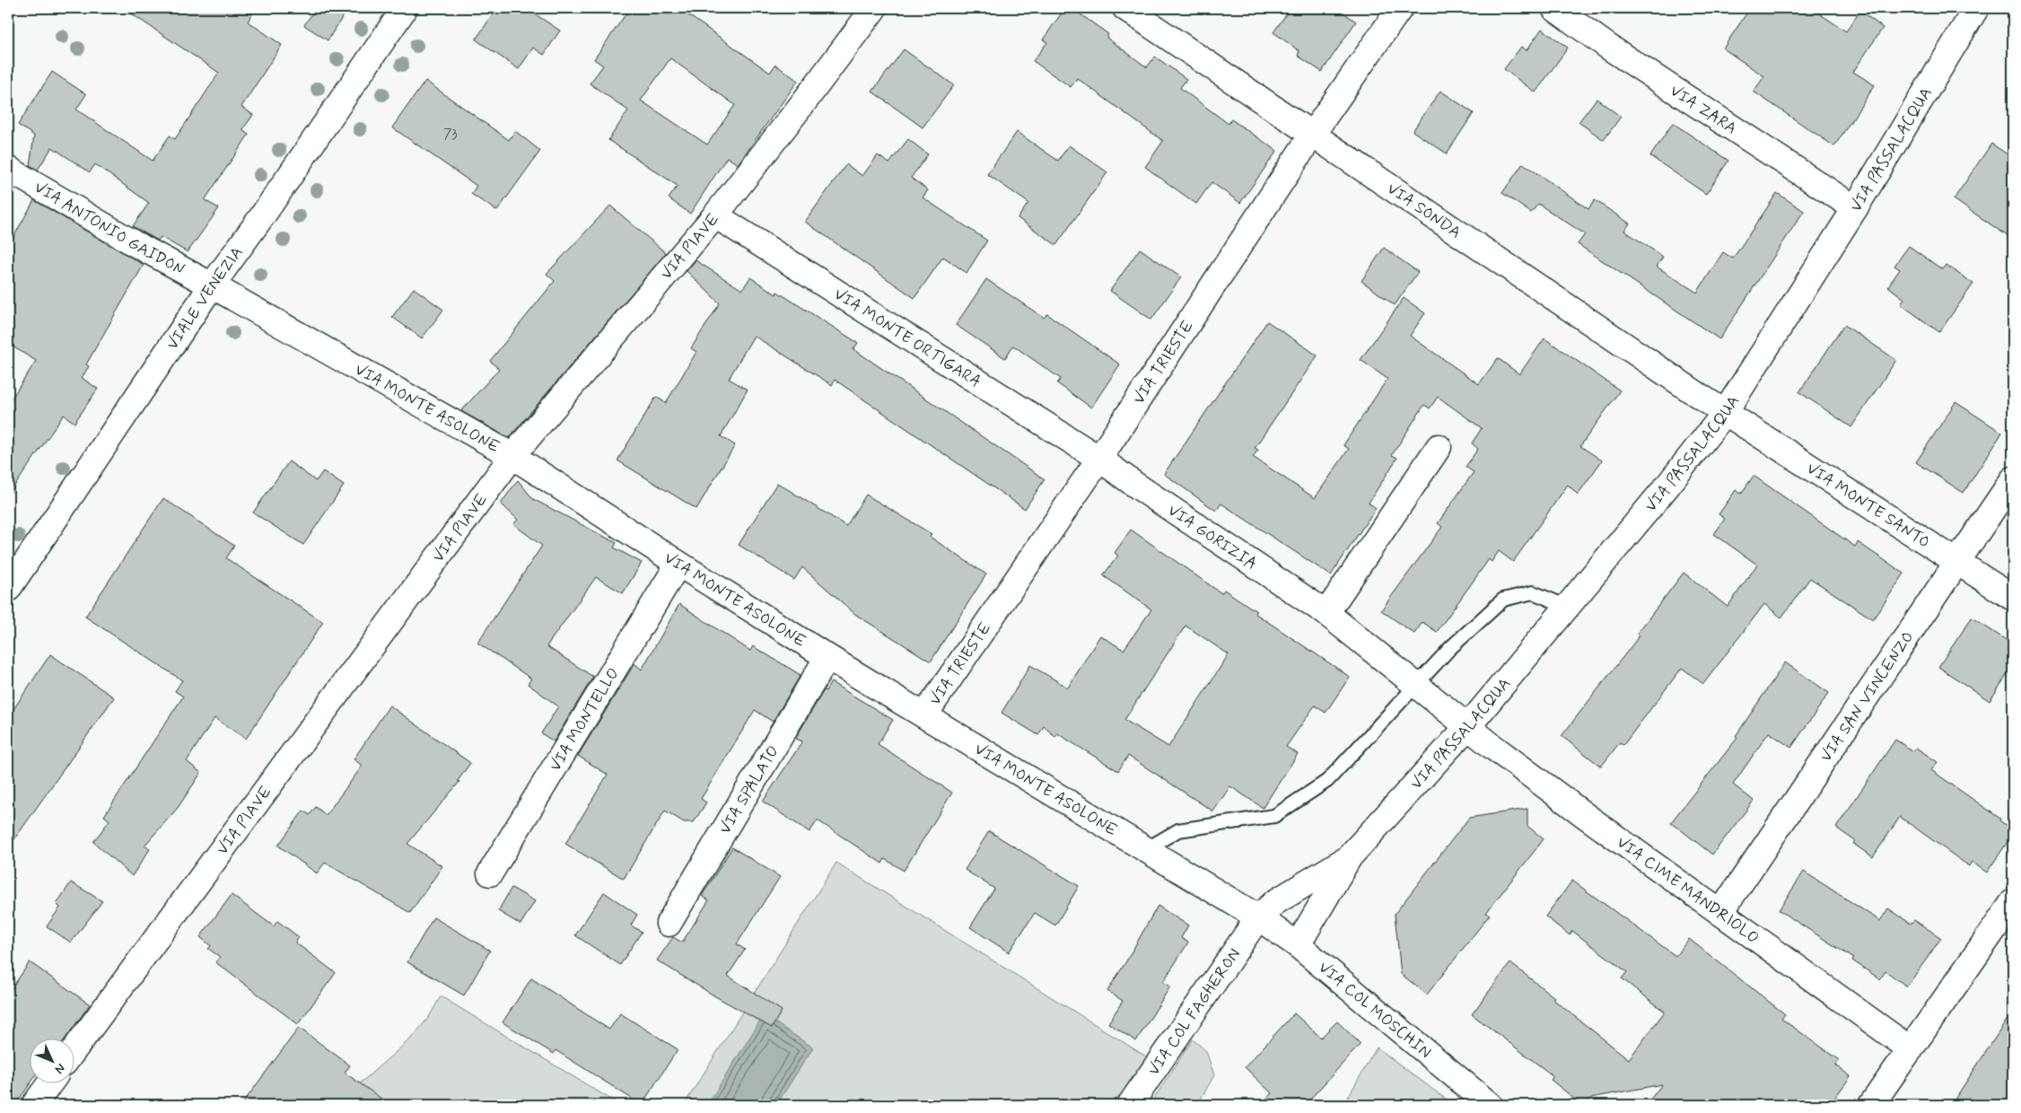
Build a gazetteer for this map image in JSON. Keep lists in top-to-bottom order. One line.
{"streets":{"street":["VIA ZARA","VIA PASSALACQUA","VIA SONDA","VIA ANTONIO GAIDON","VIA PIAVE","VIALE VENEZIA","VIA MONTE ORTIGARA","VIA TRIESTE","VIA MONTE ASOLONE","VIA MONTE SANTO","VIA GORIZIA","VIA SAN VINCENZO","VIA MONTELLO","VIA SPALATO","VIA CIME MANDRIOLO","VIA COL MOSCHIN","VIA COL FAGHERON"]},"crossings":[["VIA ZARA","VIA PASSALACQUA"],["VIA PASSALACQUA","VIA SONDA"],["VIA PASSALACQUA","VIA MONTE SANTO"],["VIA PASSALACQUA","VIA GORIZIA"],["VIA PASSALACQUA","VIA CIME MANDRIOLO"],["VIA PASSALACQUA","VIA COL FAGHERON"],["VIA SONDA","VIA TRIESTE"],["VIA SONDA","VIA MONTE SANTO"],["VIA ANTONIO GAIDON","VIALE VENEZIA"],["VIA ANTONIO GAIDON","VIA MONTE ASOLONE"],["VIA PIAVE","VIA MONTE ORTIGARA"],["VIA PIAVE","VIA MONTE ASOLONE"],["VIALE VENEZIA","VIA MONTE ASOLONE"],["VIA MONTE ORTIGARA","VIA TRIESTE"],["VIA MONTE ORTIGARA","VIA GORIZIA"],["VIA TRIESTE","VIA MONTE ASOLONE"],["VIA TRIESTE","VIA GORIZIA"],["VIA MONTE ASOLONE","VIA MONTELLO"],["VIA MONTE ASOLONE","VIA SPALATO"],["VIA MONTE ASOLONE","VIA COL MOSCHIN"],["VIA MONTE ASOLONE","VIA COL FAGHERON"],["VIA MONTE SANTO","VIA SAN VINCENZO"],["VIA GORIZIA","VIA CIME MANDRIOLO"],["VIA SAN VINCENZO","VIA CIME MANDRIOLO"],["VIA COL MOSCHIN","VIA COL FAGHERON"]],"house_numbers":["73"],"north":"bottom right"}
